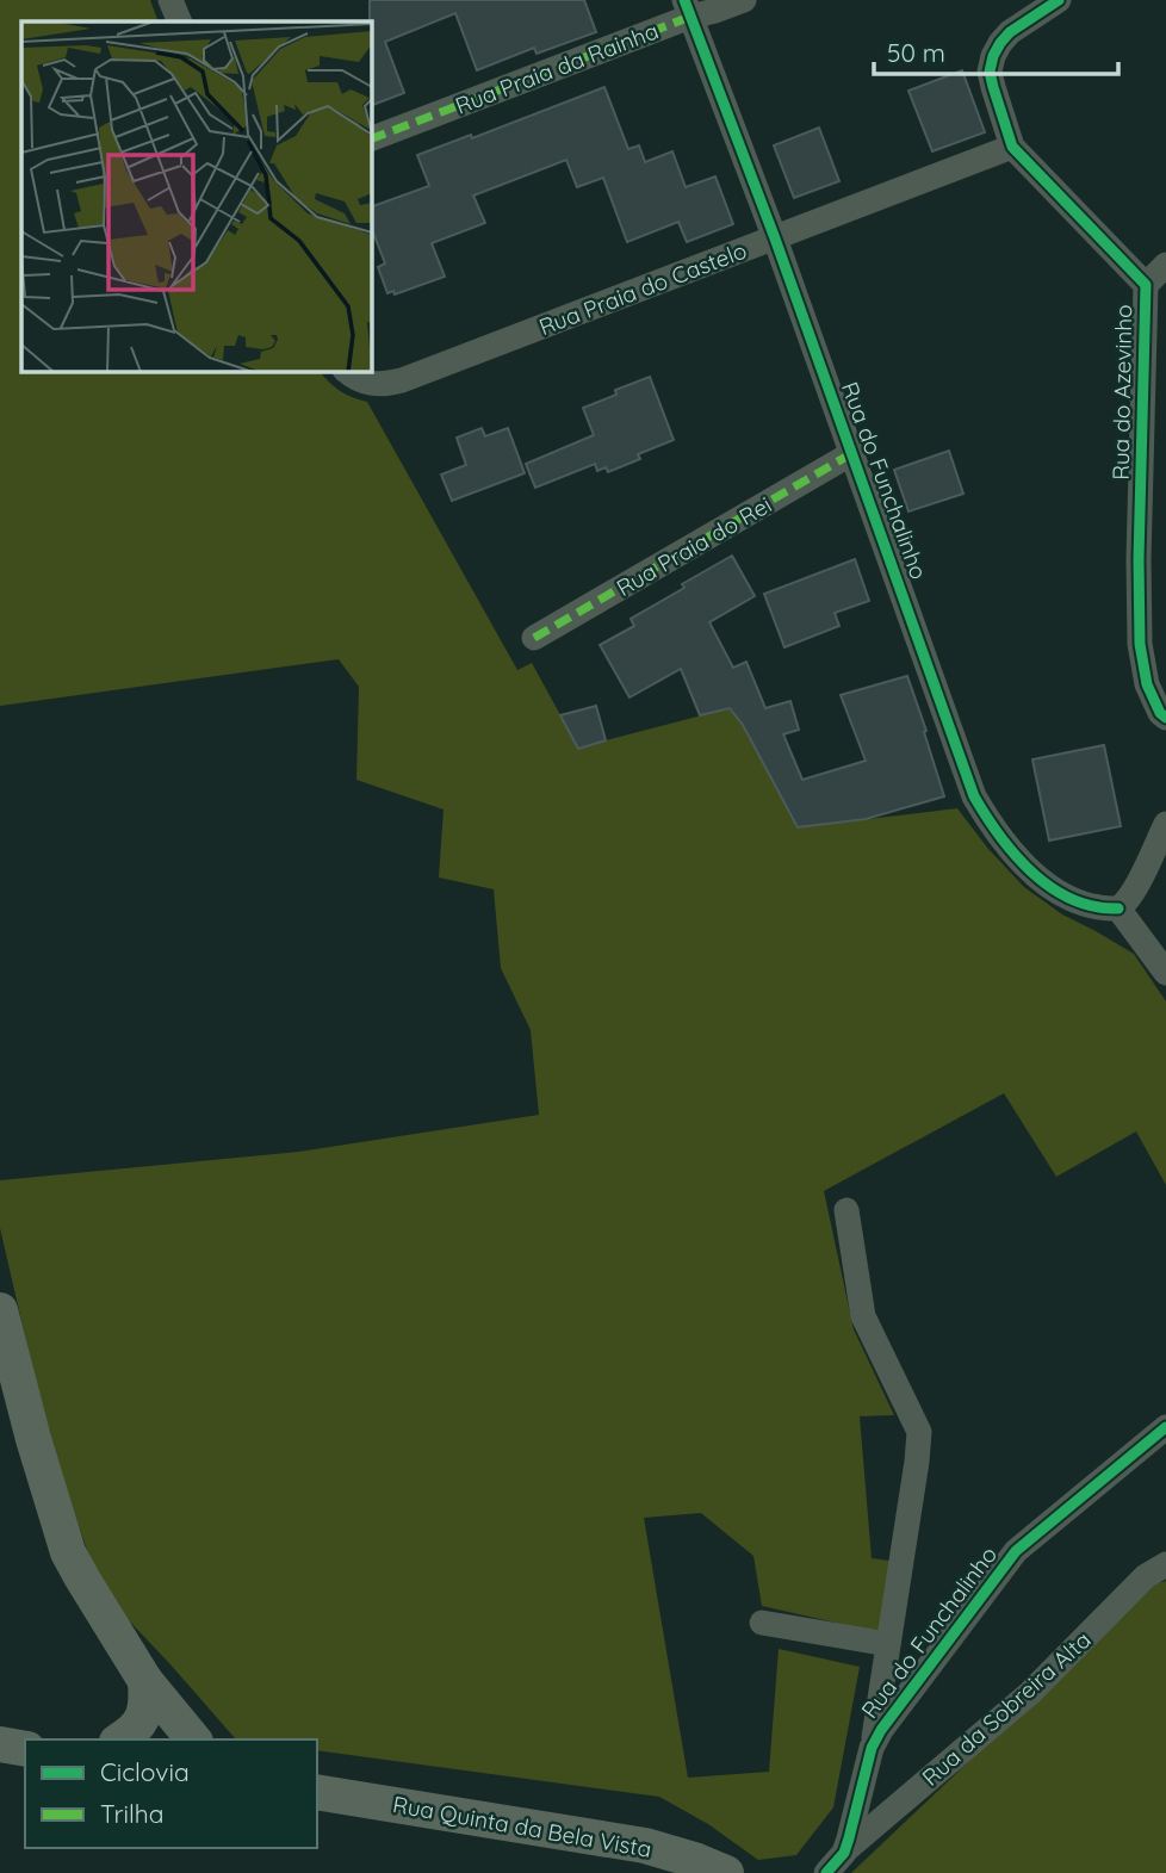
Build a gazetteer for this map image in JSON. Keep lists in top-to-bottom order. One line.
{"streets":{"street":["Rua Praia da Rainha","Rua Praia do Castelo","Rua do Azevinho","Rua do Funchalinho","Rua Praia do Rei","Rua da Sobreira Alta","Rua Quinta da Bela Vista"]},"crossings":[["Rua Praia da Rainha","Rua do Funchalinho"],["Rua Praia do Castelo","Rua do Azevinho"],["Rua Praia do Castelo","Rua do Funchalinho"],["Rua do Funchalinho","Rua Praia do Rei"],["Rua do Funchalinho","Rua da Sobreira Alta"]],"legend":["Ciclovia","Trilha"],"scale_bar":"50 m"}
